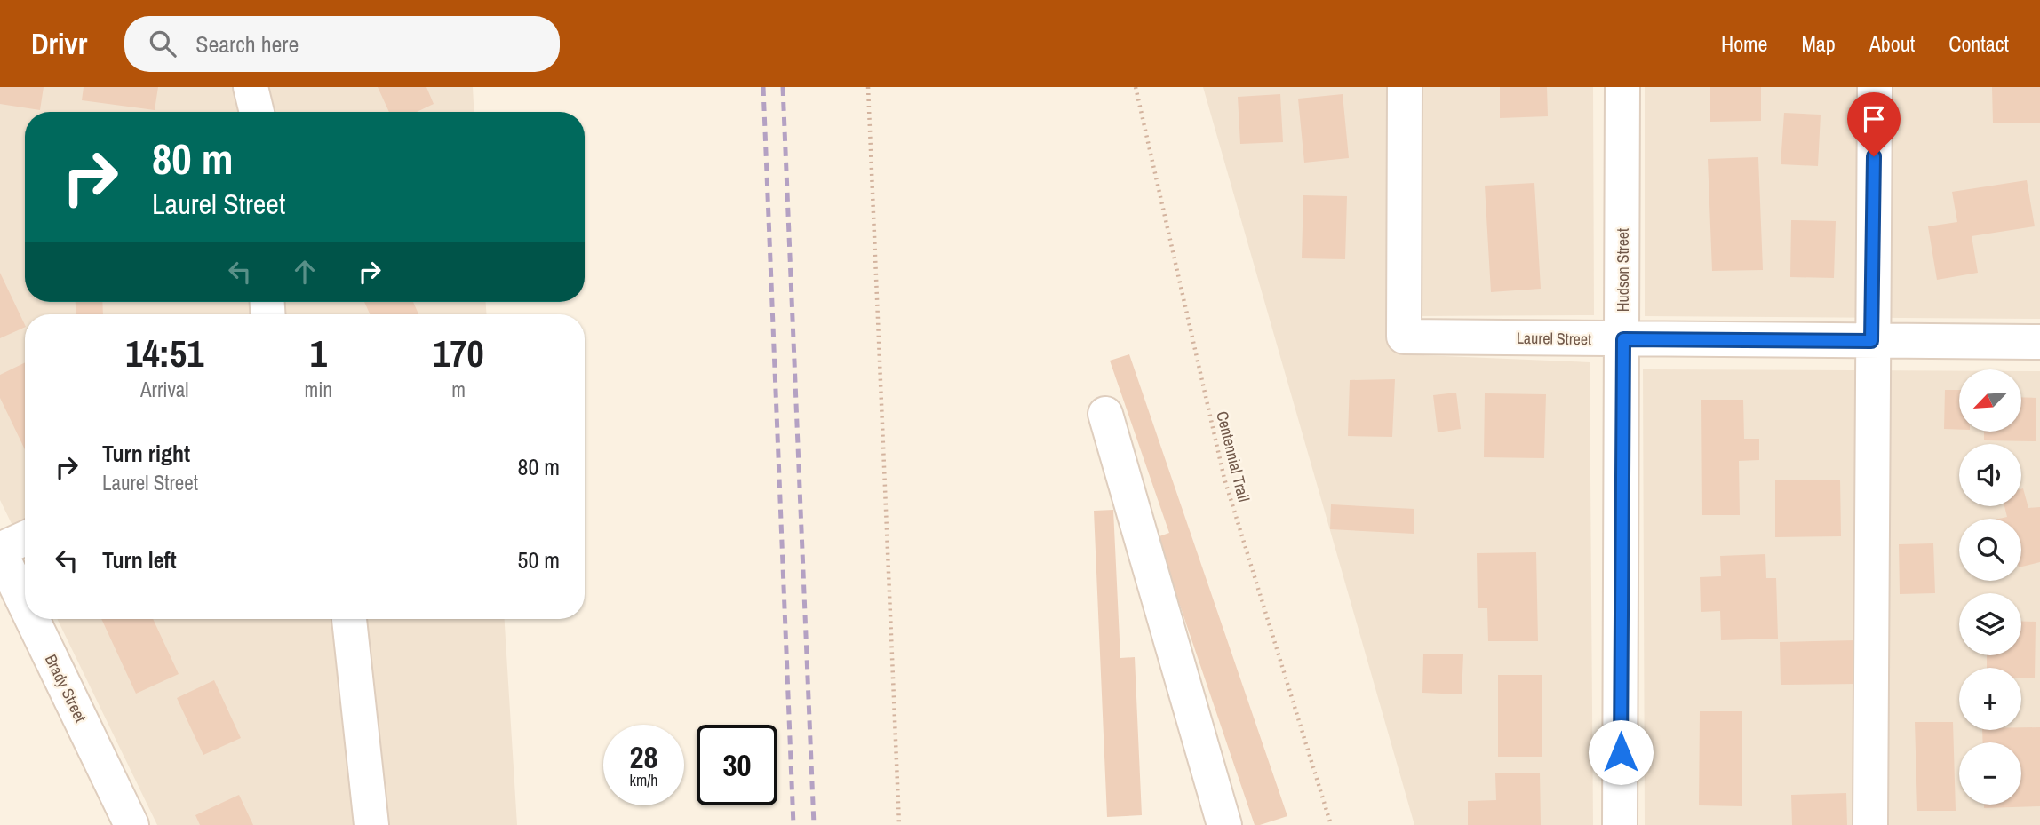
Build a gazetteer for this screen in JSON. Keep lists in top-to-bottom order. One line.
{"streets":{"street":["Hudson Street","Laurel Street","Brady Street"],"path":["Centennial Trail"]},"crossings":[["Hudson Street","Laurel Street"]],"north":"bottom left","page":{"header":"Drivr","search":"Search here","nav":["Home","Map","About","Contact"],"turn":["80 m","Laurel Street"],"eta":["14:51","Arrival","1","min","170","m"],"map_buttons":["+","−"],"list":[{"name":"Turn right","note":"Laurel Street","value":"80 m"},{"name":"Turn left","value":"50 m"}],"speed":"28 km/h","limit":"30"}}
